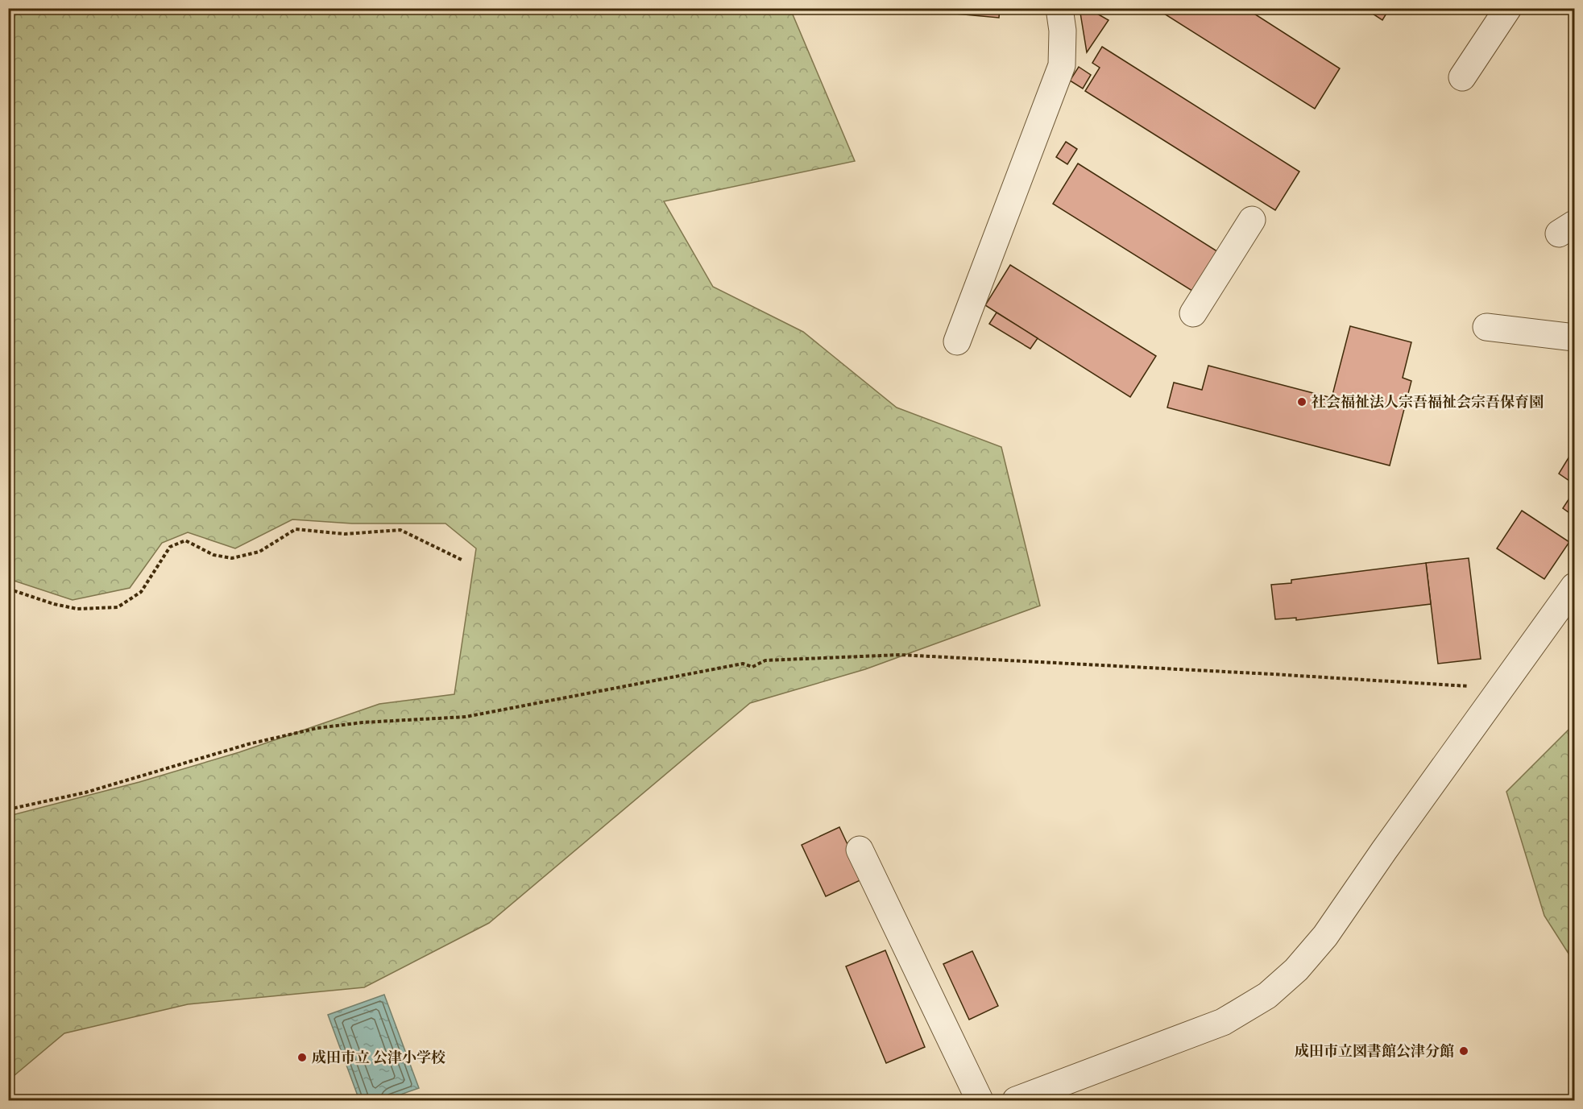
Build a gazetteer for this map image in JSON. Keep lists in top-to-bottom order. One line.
{"places":["社会福祉法人宗吾福祉会宗吾保育園","成田市立図書館公津分館","成田市立 公津小学校"]}
